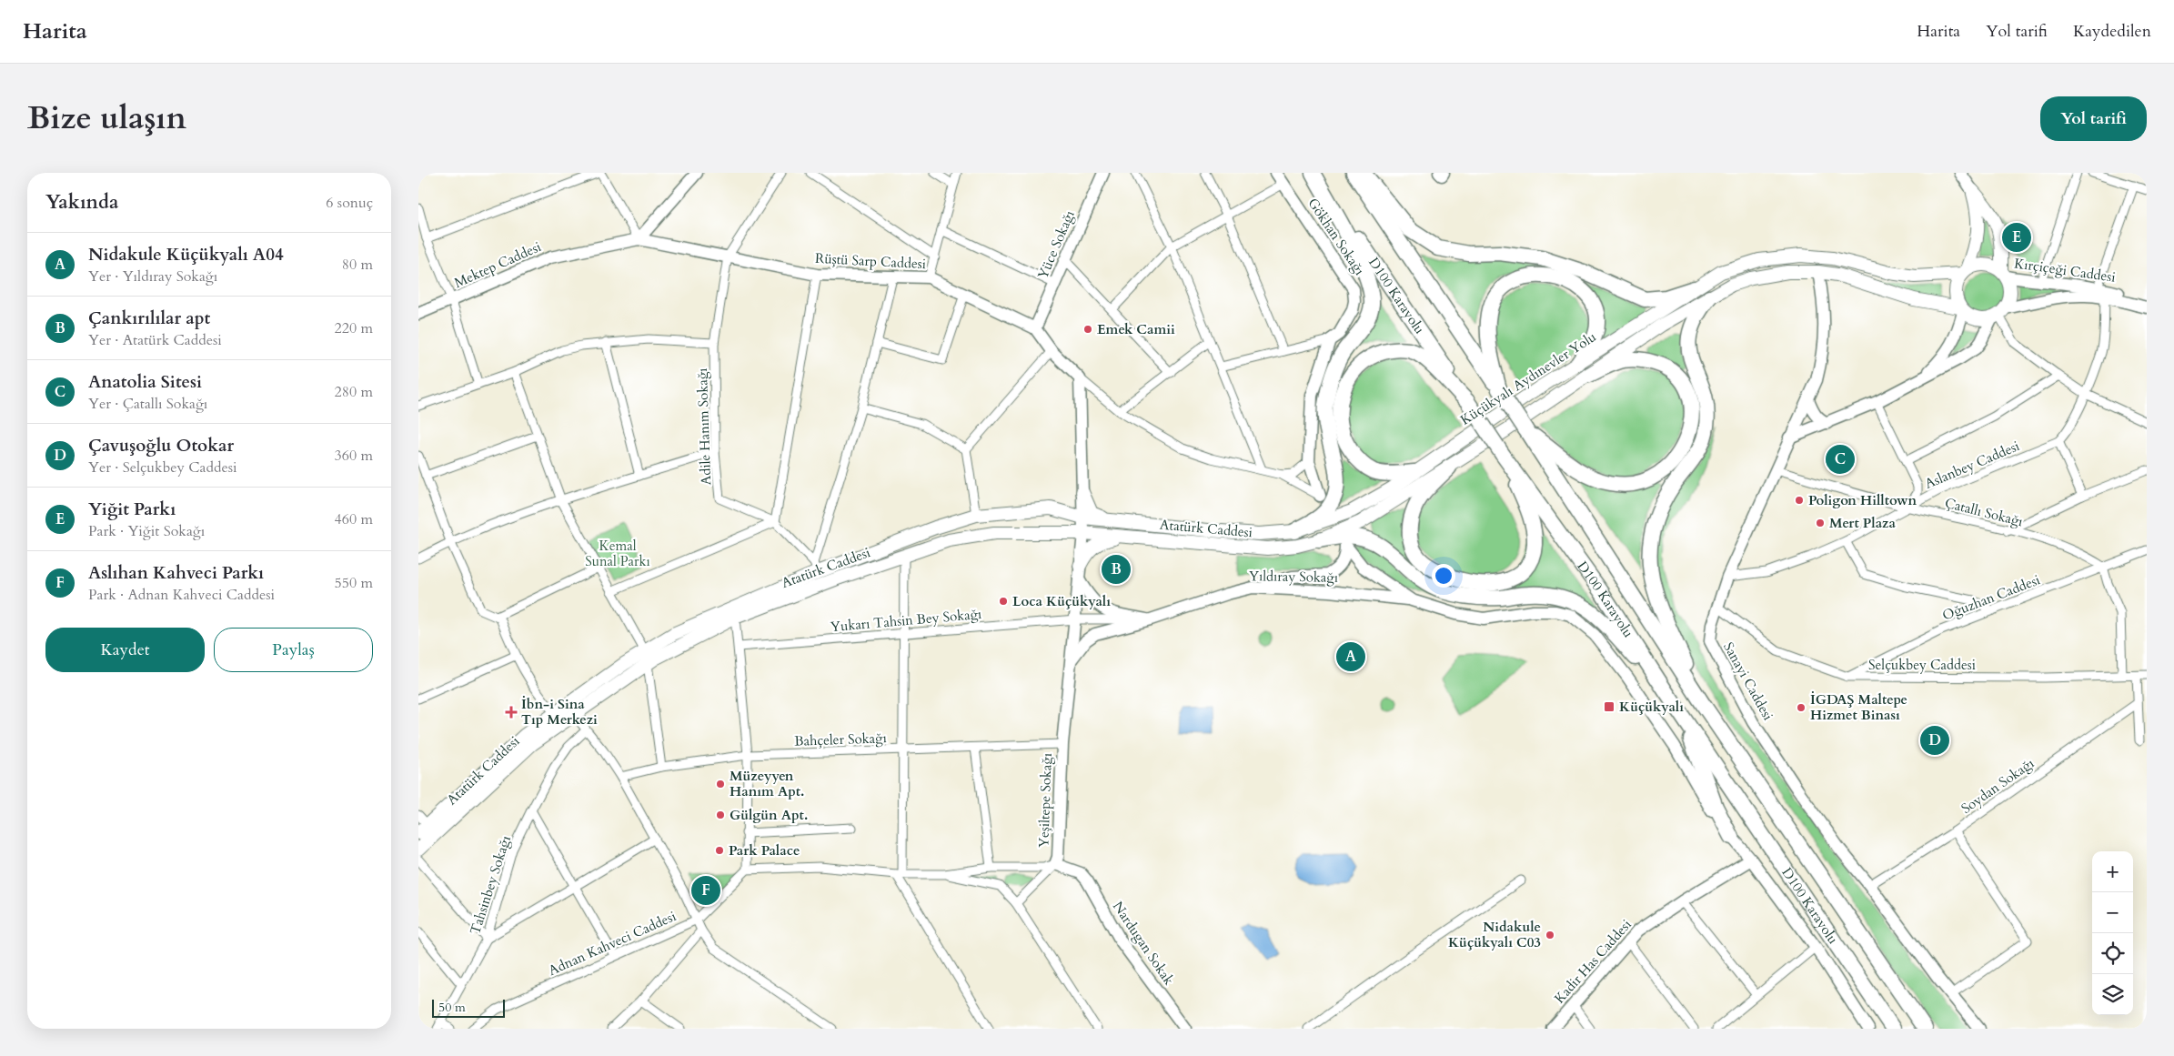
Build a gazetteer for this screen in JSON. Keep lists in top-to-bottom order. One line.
{"streets":{"highway":["D100 Karayolu"],"main road":["Gökhan Sokağı","Yüce Sokağı","Rüştü Sarp Caddesi","Mektep Caddesi","Kırçiçeği Caddesi","Küçükyalı Aydınevler Yolu","Atatürk Caddesi","Yıldıray Sokağı","Sanayi Caddesi","Yeşiltepe Sokağı","Nardugan Sokak","Kadir Has Caddesi"],"street":["Adile Hanım Sokağı","Aslanbey Caddesi","Çatallı Sokağı","Oğuzhan Caddesi","Yukarı Tahsin Bey Sokağı","Selçukbey Caddesi","Bahçeler Sokağı","Soydan Sokağı","Tahsinbey Sokağı","Adnan Kahveci Caddesi"]},"crossings":[["Yüce Sokağı","Rüştü Sarp Caddesi"],["Rüştü Sarp Caddesi","Mektep Caddesi"],["Rüştü Sarp Caddesi","Adile Hanım Sokağı"],["Kırçiçeği Caddesi","Küçükyalı Aydınevler Yolu"],["Küçükyalı Aydınevler Yolu","Atatürk Caddesi"],["Adile Hanım Sokağı","Atatürk Caddesi"],["Aslanbey Caddesi","Çatallı Sokağı"],["Aslanbey Caddesi","Sanayi Caddesi"],["Çatallı Sokağı","Oğuzhan Caddesi"],["Çatallı Sokağı","Sanayi Caddesi"],["Atatürk Caddesi","Yeşiltepe Sokağı"],["Yıldıray Sokağı","Yukarı Tahsin Bey Sokağı"],["Yıldıray Sokağı","Yeşiltepe Sokağı"],["Oğuzhan Caddesi","Selçukbey Caddesi"],["Yukarı Tahsin Bey Sokağı","Yeşiltepe Sokağı"],["Selçukbey Caddesi","Sanayi Caddesi"],["Sanayi Caddesi","Soydan Sokağı"],["Bahçeler Sokağı","Yeşiltepe Sokağı"],["Yeşiltepe Sokağı","Nardugan Sokak"]],"parks":["Kemal Sunal Parkı"],"places":{"other":["Emek Camii","Poligon Hilltown","Mert Plaza","Loca Küçükyalı","İGDAŞ Maltepe Hizmet Binası","Müzeyyen Hanım Apt.","Gülgün Apt.","Park Palace","Nidakule Küçükyalı C03"],"transit":["Küçükyalı"],"health":["İbn-i Sina Tıp Merkezi"]},"scale_bar":"50 m","page":{"header":"Harita","nav":["Harita","Yol tarifi","Kaydedilen"],"title":"Bize ulaşın","buttons":["Yol tarifi",["Kaydet","Paylaş"]],"heading":["Yakında","6 sonuç"],"pins":["E","C","B","A","D","F"],"list":[{"mark":"A","name":"Nidakule Küçükyalı A04","note":"Yer · Yıldıray Sokağı","value":"80 m"},{"mark":"B","name":"Çankırılılar apt","note":"Yer · Atatürk Caddesi","value":"220 m"},{"mark":"C","name":"Anatolia Sitesi","note":"Yer · Çatallı Sokağı","value":"280 m"},{"mark":"D","name":"Çavuşoğlu Otokar","note":"Yer · Selçukbey Caddesi","value":"360 m"},{"mark":"E","name":"Yiğit Parkı","note":"Park · Yiğit Sokağı","value":"460 m"},{"mark":"F","name":"Aslıhan Kahveci Parkı","note":"Park · Adnan Kahveci Caddesi","value":"550 m"}],"map_buttons":["+","−"],"scale":"50 m"}}
